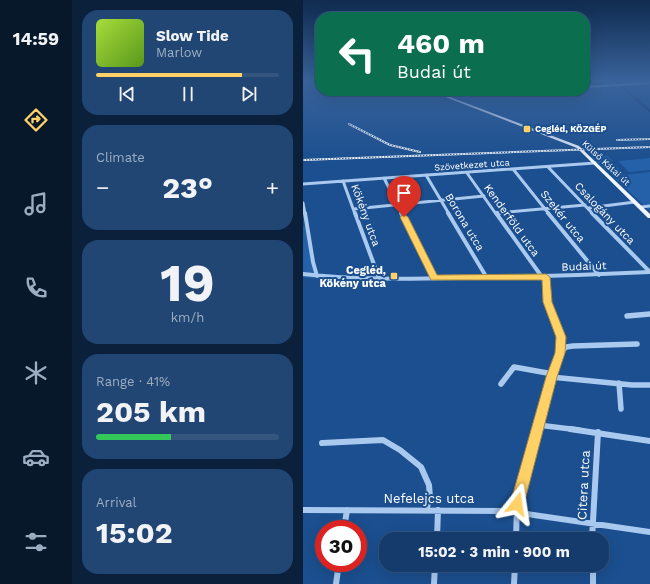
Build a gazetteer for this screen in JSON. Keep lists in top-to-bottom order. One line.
{"streets":{"main road":["Külső Kátai út"],"street":["Szövetkezet utca","Csalogány utca","Kökény utca","Szekér utca","Kenderföld utca","Borona utca","Budai út","Citera utca","Nefelejcs utca"]},"crossings":[["Külső Kátai út","Szövetkezet utca"],["Szövetkezet utca","Csalogány utca"],["Szövetkezet utca","Kökény utca"],["Szövetkezet utca","Szekér utca"],["Szövetkezet utca","Kenderföld utca"],["Szövetkezet utca","Borona utca"],["Csalogány utca","Budai út"],["Kökény utca","Budai út"],["Szekér utca","Budai út"],["Kenderföld utca","Budai út"],["Borona utca","Budai út"],["Citera utca","Nefelejcs utca"]],"places":{"transit":["Cegléd, KÖZGÉP","Cegléd, Kökény utca"]},"page":{"tabs":"14:59","turn":["460 m","Budai út"],"song":["Slow Tide","Marlow"],"tile":["Climate",["19","km/h"],["Range · 41%","205 km"],["Arrival","15:02"]],"heat":["−","23°","+"],"limit":"30","trip":"15:02 · 3 min · 900 m"}}
